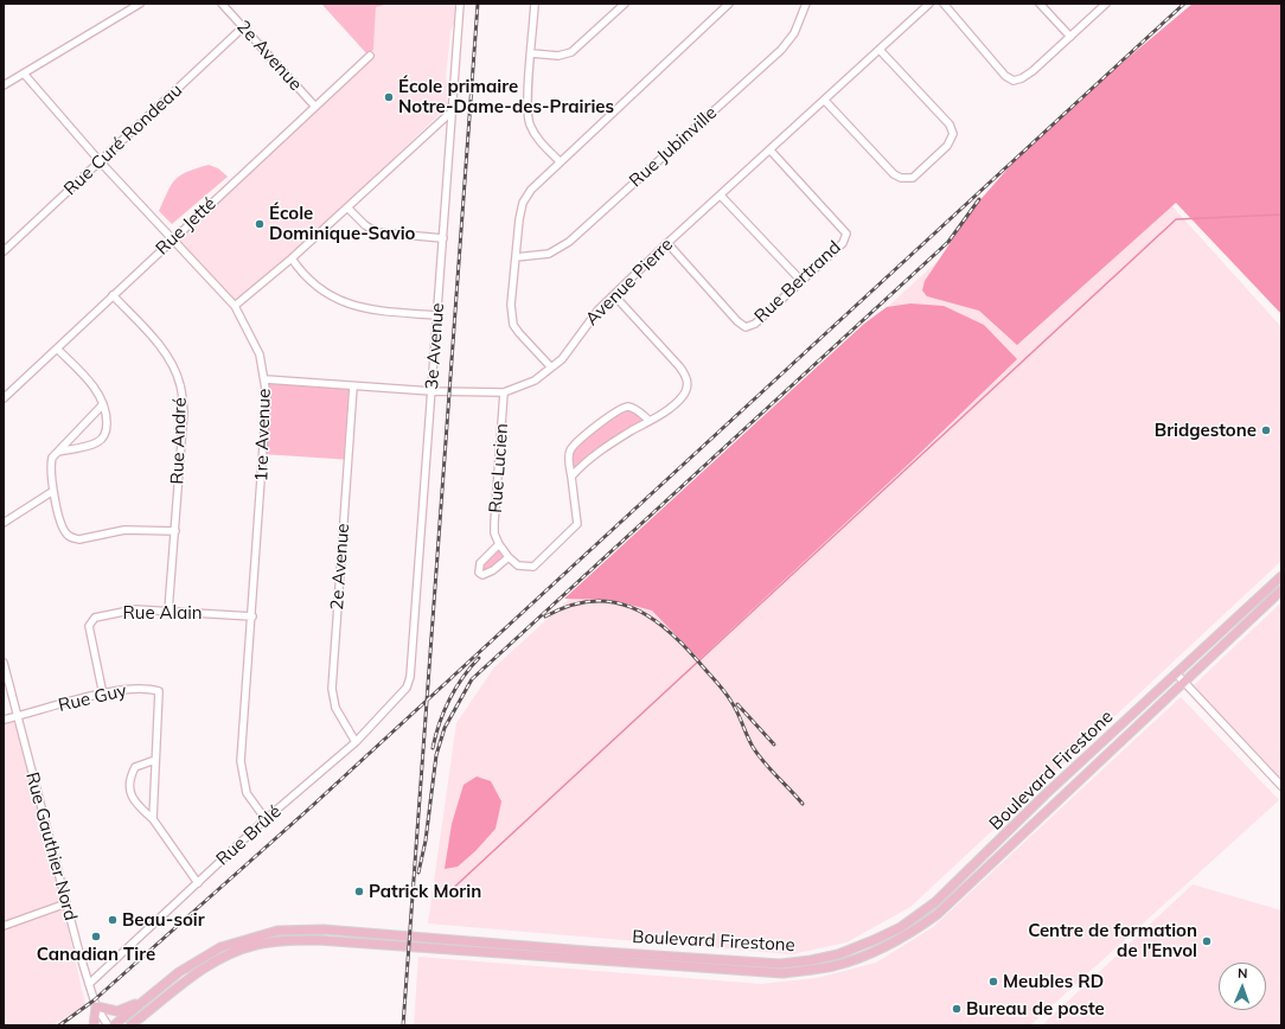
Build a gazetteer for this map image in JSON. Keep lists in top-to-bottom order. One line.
{"streets":{"main road":["Boulevard Firestone"],"street":["2e Avenue","Rue Curé Rondeau","Rue Jubinville","Rue Jetté","Avenue Pierre","Rue Bertrand","3e Avenue","1re Avenue","Rue André","Rue Lucien","Rue Alain","Rue Guy","Rue Brûlé","Rue Gauthier Nord"]},"crossings":[["2e Avenue","Rue Curé Rondeau"],["2e Avenue","Rue Jetté"],["2e Avenue","Avenue Pierre"],["2e Avenue","Rue Brûlé"],["Rue Curé Rondeau","1re Avenue"],["Rue Jetté","1re Avenue"],["Rue Jetté","Rue André"],["Avenue Pierre","Rue Bertrand"],["Avenue Pierre","3e Avenue"],["Avenue Pierre","1re Avenue"],["Avenue Pierre","Rue Lucien"],["3e Avenue","Rue Brûlé"],["1re Avenue","Rue Alain"],["1re Avenue","Rue Brûlé"],["Rue André","Rue Alain"],["Rue Alain","Rue Guy"],["Rue Guy","Rue Gauthier Nord"],["Rue Brûlé","Rue Gauthier Nord"]],"places":["École primaire Notre-Dame-des-Prairies","École Dominique-Savio","Bridgestone","Patrick Morin","Beau-soir","Canadian Tire","Centre de formation de l'Envol","Meubles RD","Bureau de poste"],"north":"top"}
